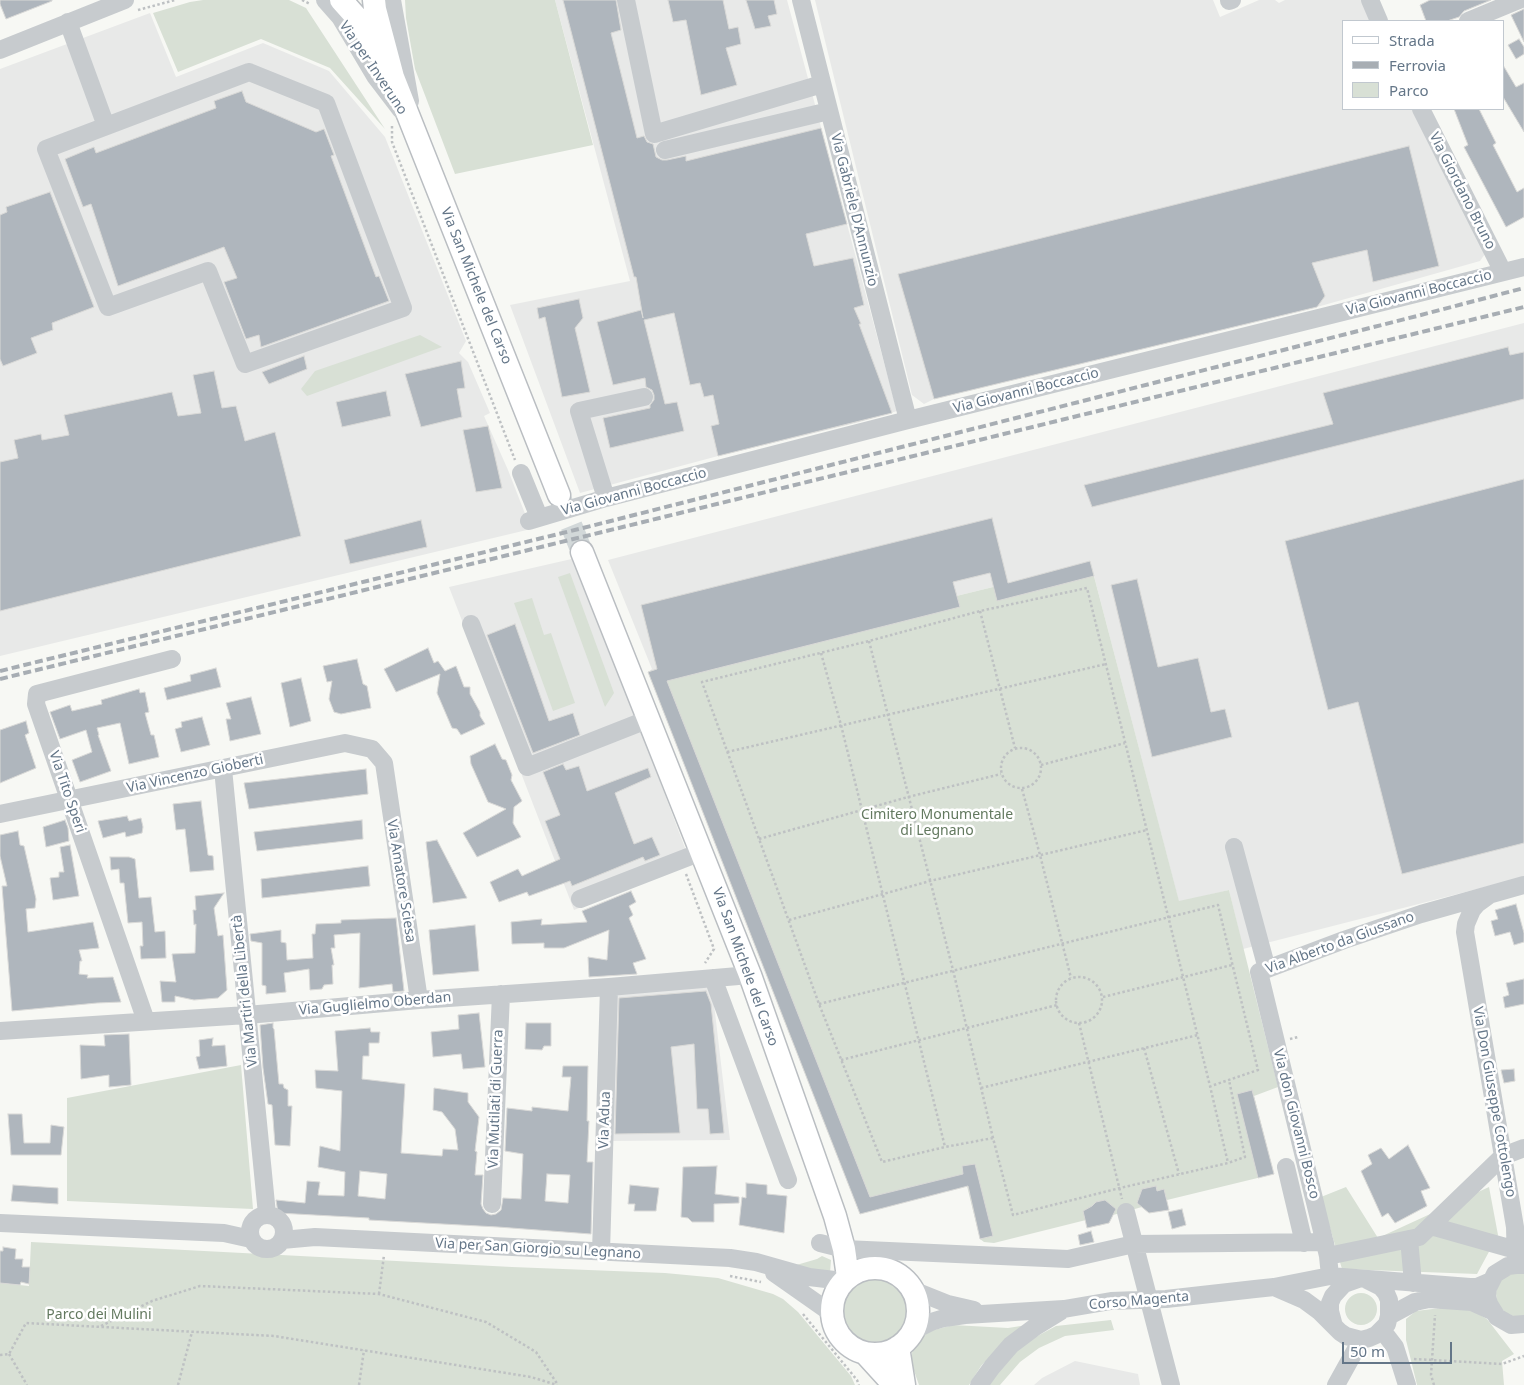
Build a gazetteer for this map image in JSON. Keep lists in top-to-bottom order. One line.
{"streets":{"main road":["Via per Inveruno","Via San Michele del Carso"],"street":["Via Giordano Bruno","Via Gabriele D'Annunzio","Via Giovanni Boccaccio","Via Vincenzo Gioberti","Via Tito Speri","Via Amatore Sciesa","Via Alberto da Giussano","Via Martiri della Libertà","Via Guglielmo Oberdan","Via Mutilati di Guerra","Via Don Giuseppe Cottolengo","Via Adua","Via don Giovanni Bosco","Via per San Giorgio su Legnano","Corso Magenta"]},"crossings":[["Via per Inveruno","Via San Michele del Carso"],["Via Giordano Bruno","Via Giovanni Boccaccio"],["Via Gabriele D'Annunzio","Via Giovanni Boccaccio"],["Via San Michele del Carso","Via Guglielmo Oberdan"],["Via San Michele del Carso","Via per San Giorgio su Legnano"],["Via San Michele del Carso","Corso Magenta"],["Via Vincenzo Gioberti","Via Tito Speri"],["Via Vincenzo Gioberti","Via Amatore Sciesa"],["Via Vincenzo Gioberti","Via Martiri della Libertà"],["Via Tito Speri","Via Guglielmo Oberdan"],["Via Amatore Sciesa","Via Guglielmo Oberdan"],["Via Alberto da Giussano","Via Don Giuseppe Cottolengo"],["Via Alberto da Giussano","Via don Giovanni Bosco"],["Via Martiri della Libertà","Via Guglielmo Oberdan"],["Via Martiri della Libertà","Via per San Giorgio su Legnano"],["Via Guglielmo Oberdan","Via Mutilati di Guerra"],["Via Guglielmo Oberdan","Via Adua"],["Via Don Giuseppe Cottolengo","Corso Magenta"],["Via Adua","Via per San Giorgio su Legnano"],["Via don Giovanni Bosco","Corso Magenta"],["Via per San Giorgio su Legnano","Corso Magenta"]],"parks":["Cimitero Monumentale di Legnano","Parco dei Mulini"],"legend":["Strada","Ferrovia","Parco"],"scale_bar":"50 m"}
